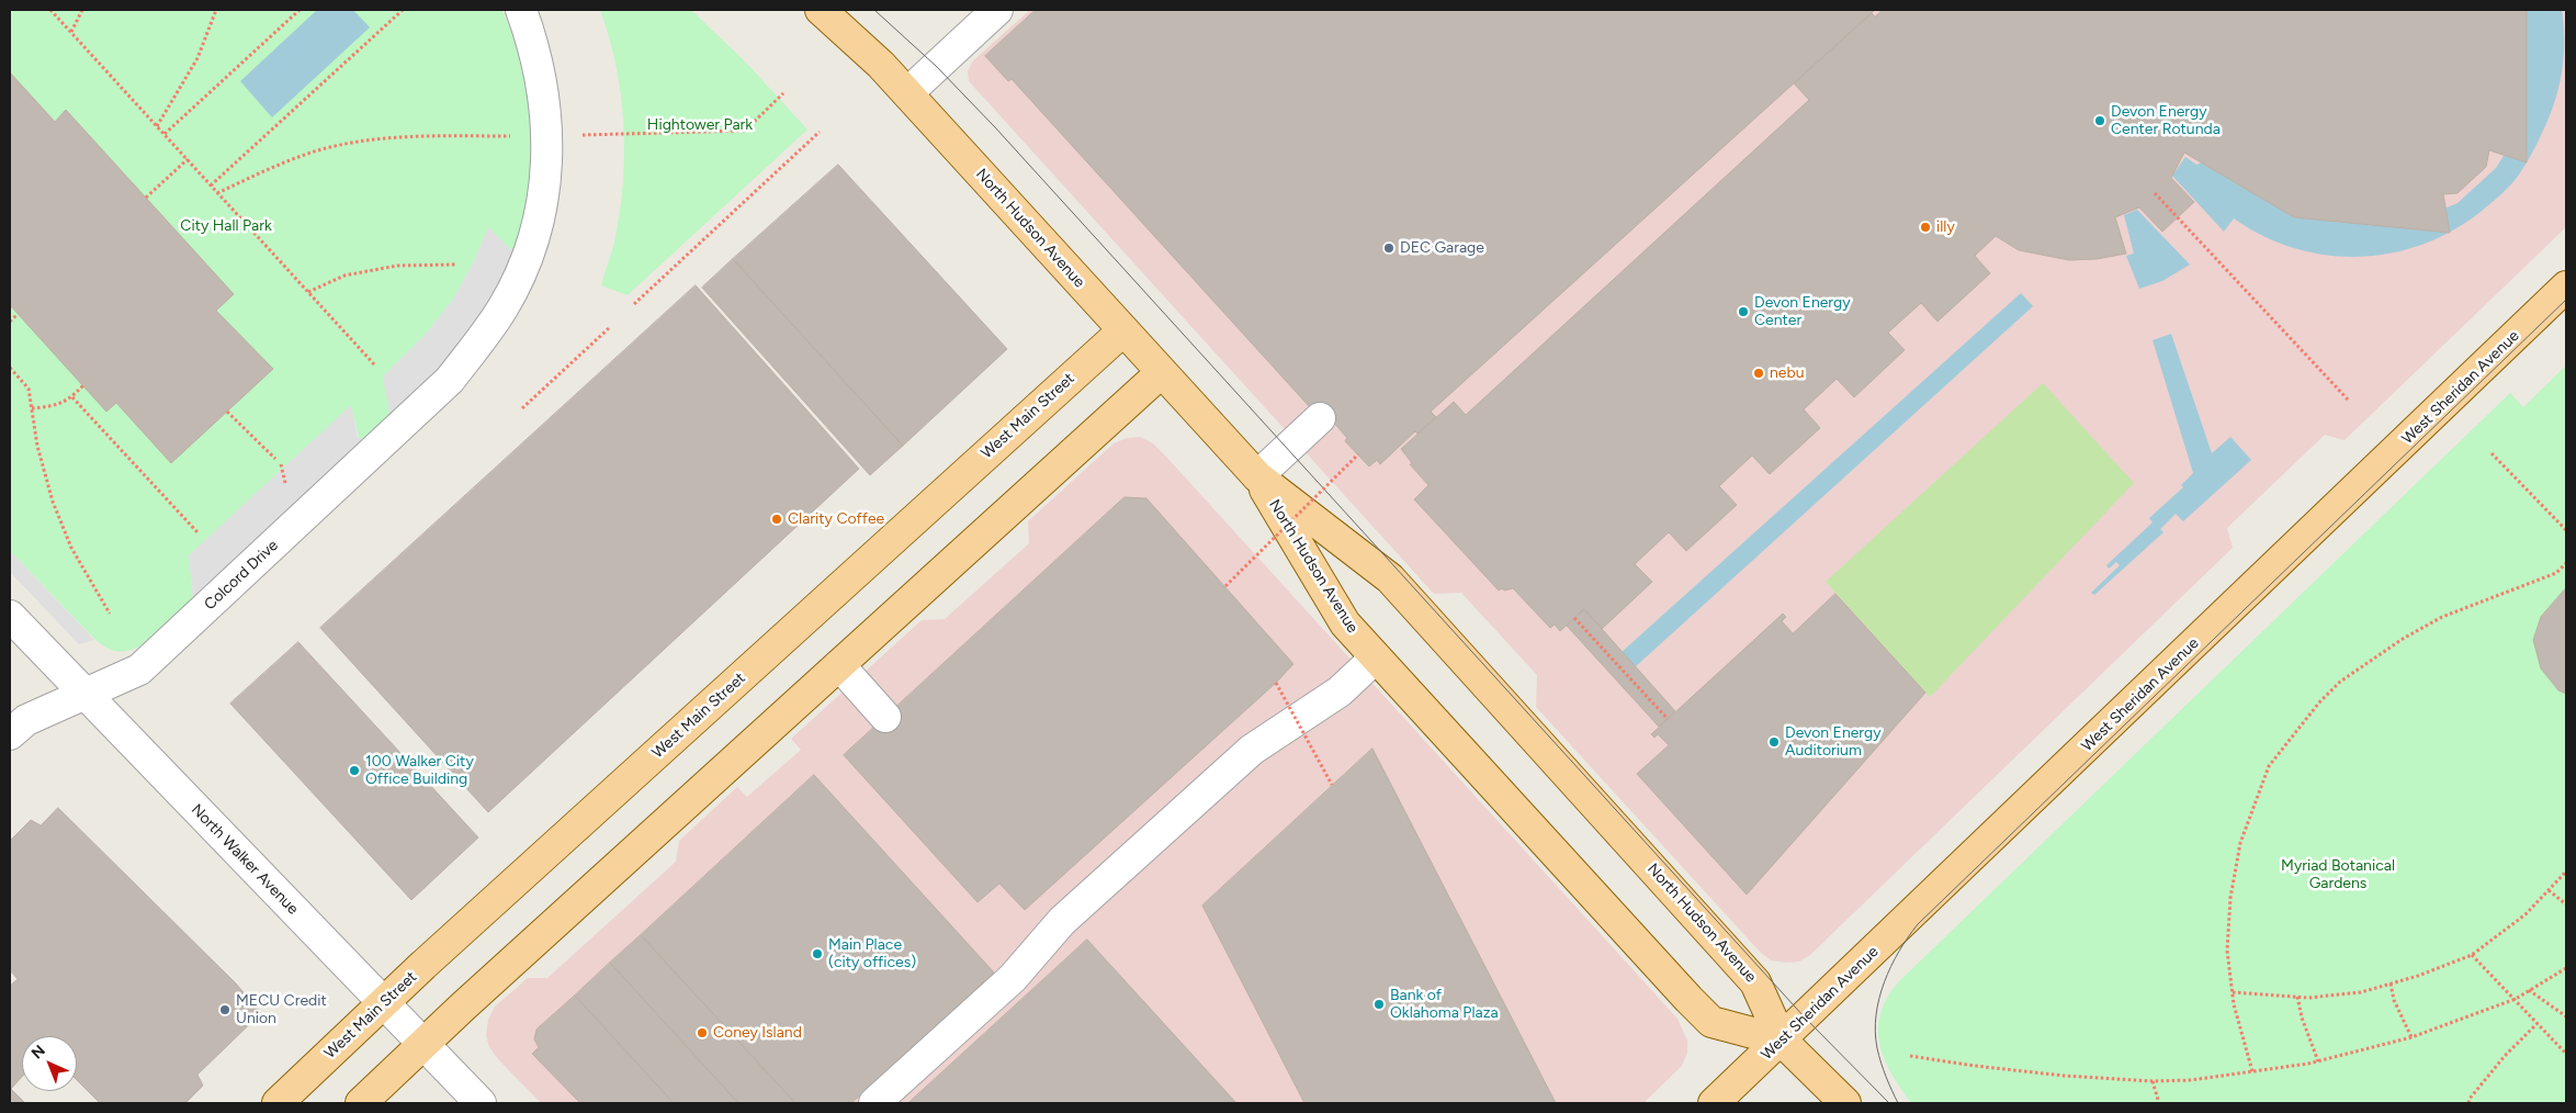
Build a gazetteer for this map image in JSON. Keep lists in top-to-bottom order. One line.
{"streets":{"main road":["North Hudson Avenue","West Sheridan Avenue","West Main Street"],"street":["Colcord Drive","North Walker Avenue"]},"crossings":[["North Hudson Avenue","West Sheridan Avenue"],["North Hudson Avenue","West Main Street"],["West Main Street","North Walker Avenue"],["Colcord Drive","North Walker Avenue"]],"parks":["Hightower Park","City Hall Park","Myriad Botanical Gardens"],"places":["Devon Energy Center Rotunda","illy","DEC Garage","Devon Energy Center","nebu","Clarity Coffee","Devon Energy Auditorium","100 Walker City Office Building","Main Place (city offices)","Bank of Oklahoma Plaza","MECU Credit Union","Coney Island"],"north":"top left"}
